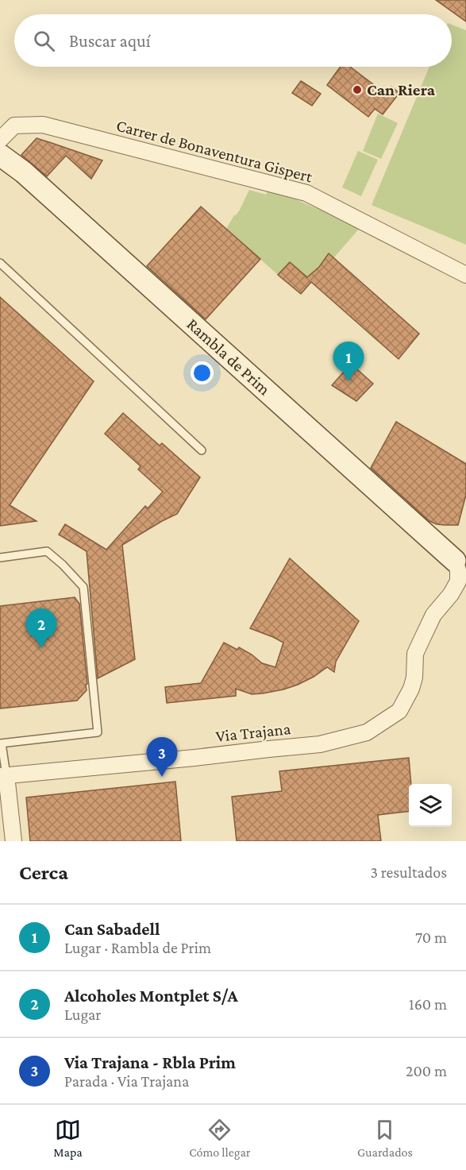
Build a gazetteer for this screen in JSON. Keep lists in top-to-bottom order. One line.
{"streets":{"main road":["Rambla de Prim"],"street":["Carrer de Bonaventura Gispert","Via Trajana"]},"crossings":[["Rambla de Prim","Via Trajana"]],"places":["Can Riera"],"page":{"search":"Buscar aquí","pins":["1","2","3"],"heading":["Cerca","3 resultados"],"list":[{"mark":"1","name":"Can Sabadell","note":"Lugar · Rambla de Prim","value":"70 m"},{"mark":"2","name":"Alcoholes Montplet S/A","note":"Lugar","value":"160 m"},{"mark":"3","name":"Via Trajana - Rbla Prim","note":"Parada · Via Trajana","value":"200 m"}],"nav":["Mapa","Cómo llegar","Guardados"]}}
